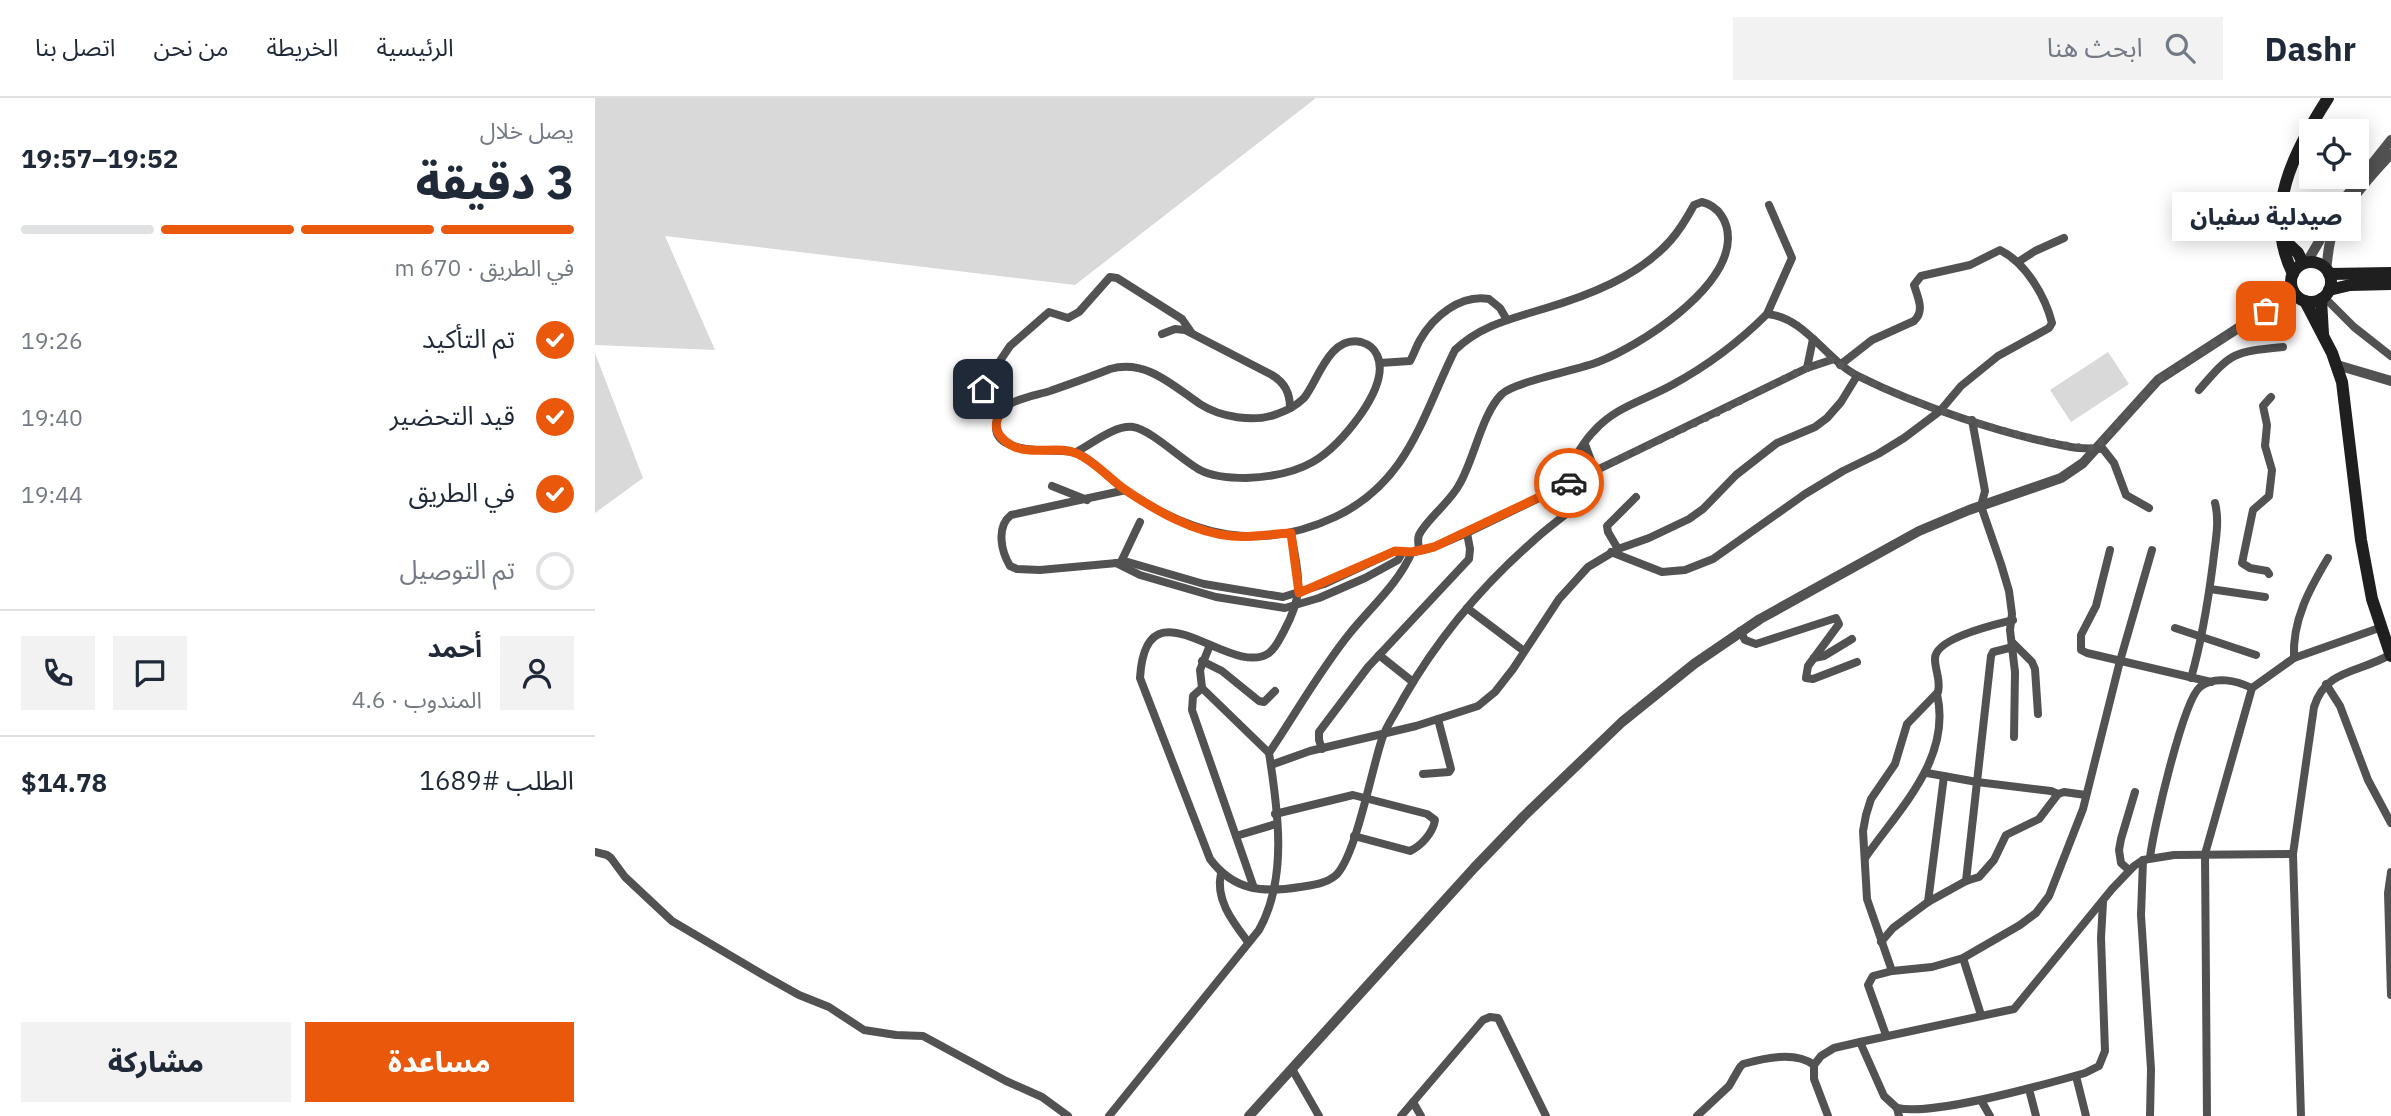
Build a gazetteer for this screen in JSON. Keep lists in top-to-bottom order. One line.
{"places":["صيدلية سفيان"],"page":{"header":"Dashr","search":"ابحث هنا","nav":["الرئيسية","الخريطة","من نحن","اتصل بنا"],"heading":["3 دقيقة","يصل خلال","19:52–19:57"],"panel":["أحمد","المندوب · 4.6","الطلب #1689","$14.78"],"bubble":"صيدلية سفيان","bar":"في الطريق · 670 m","list":[["تم التأكيد","19:26"],["قيد التحضير","19:40"],["في الطريق","19:44"],"تم التوصيل"],"buttons":["مساعدة","مشاركة"]}}
